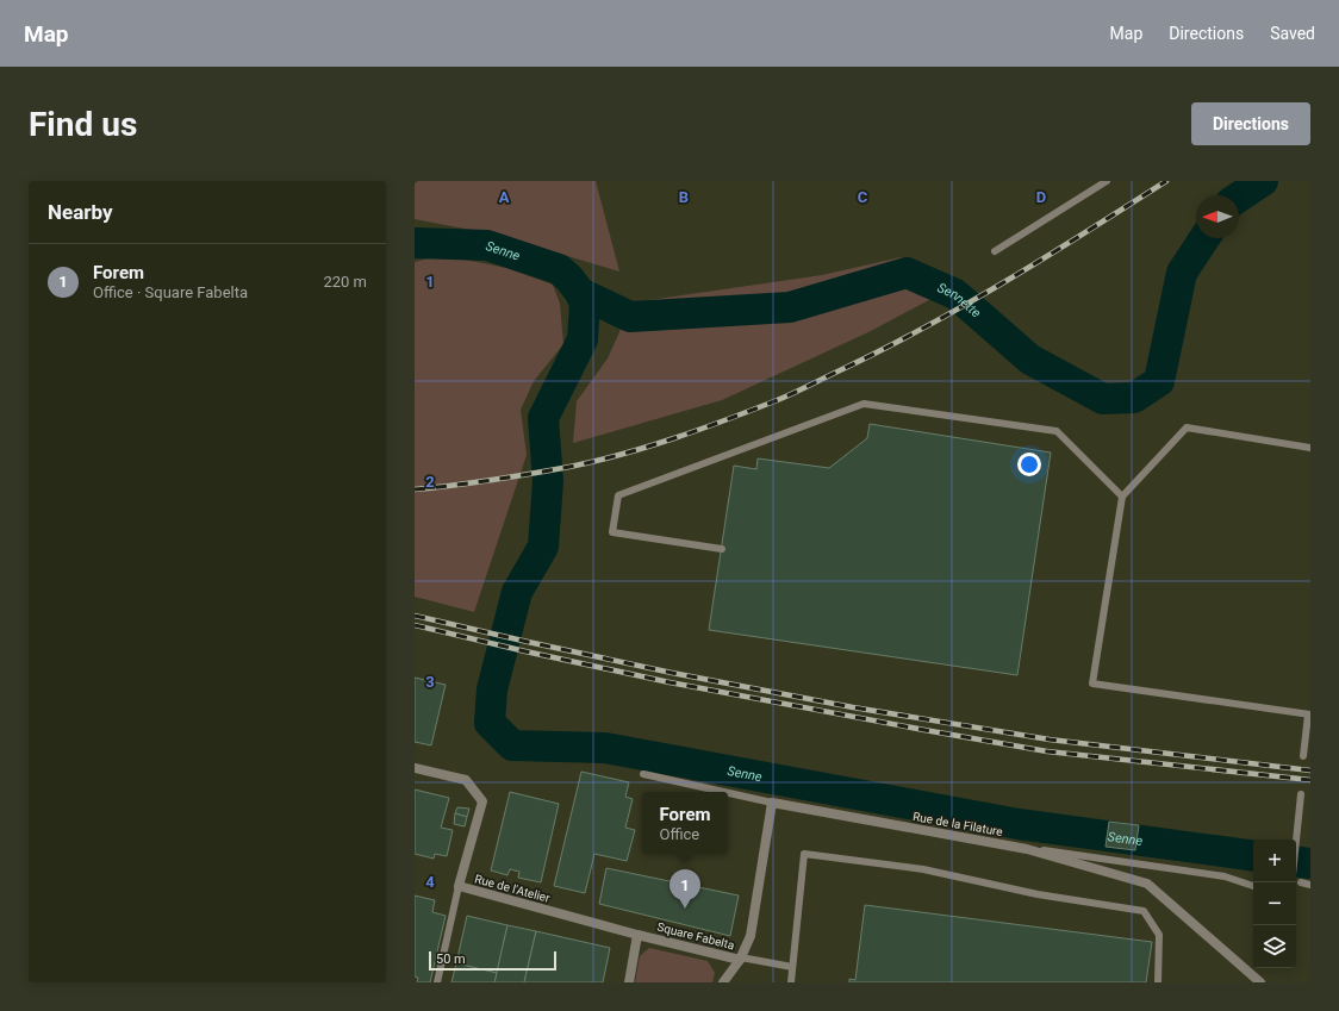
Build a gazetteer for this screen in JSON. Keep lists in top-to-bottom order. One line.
{"streets":{"street":["Rue de la Filature","Rue de l'Atelier","Square Fabelta"]},"crossings":[["Rue de l'Atelier","Square Fabelta"]],"water":["Senne","Sennette"],"scale_bar":"50 m","north":"left","page":{"header":"Map","nav":["Map","Directions","Saved"],"buttons":"Directions","title":"Find us","heading":"Nearby","list":[{"mark":"1","name":"Forem","note":"Office · Square Fabelta","value":"220 m"}],"popup":["Forem","Office"],"map_buttons":["+","−"],"pins":"1","scale":"50 m"},"grid":{"columns":["A","B","C","D"],"rows":["1","2","3","4"]}}
